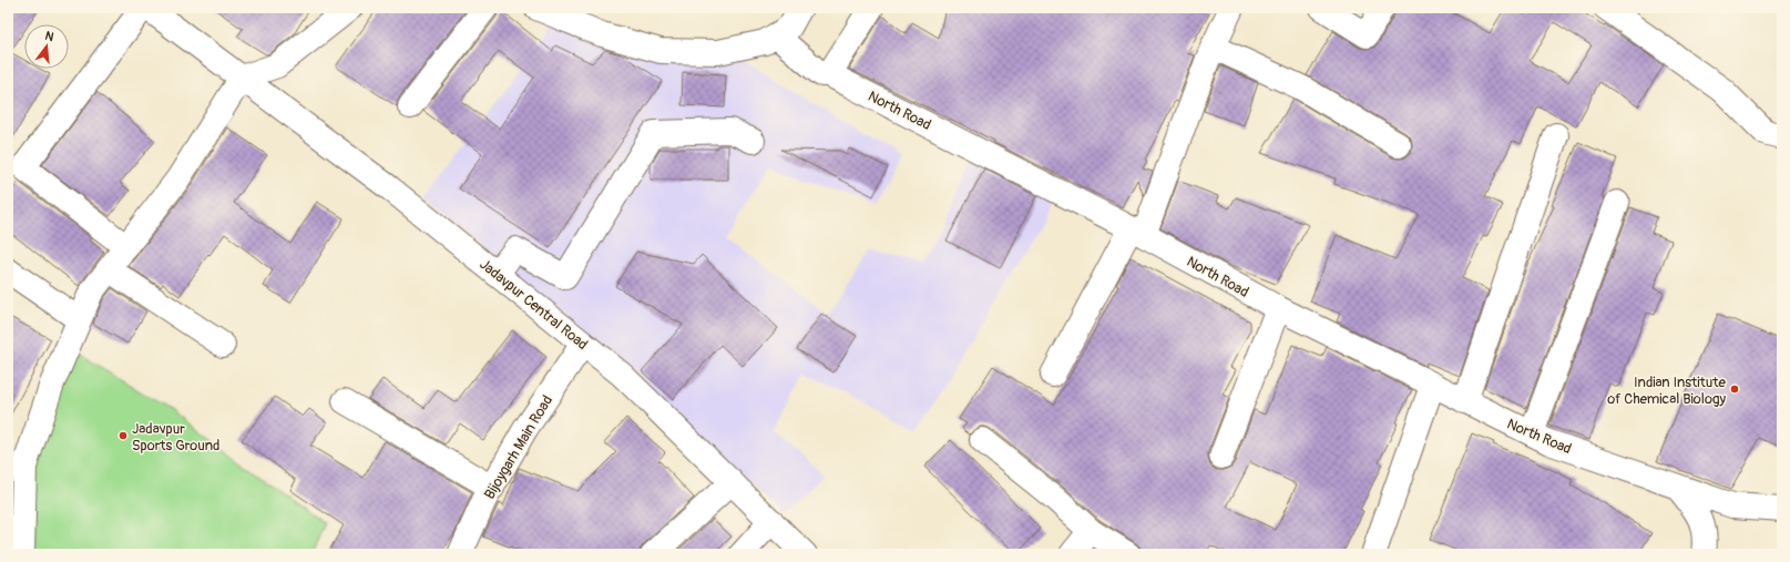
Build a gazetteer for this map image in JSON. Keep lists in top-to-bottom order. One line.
{"streets":{"street":["North Road","Jadavpur Central Road","Bijoygarh Main Road"]},"crossings":[["Jadavpur Central Road","Bijoygarh Main Road"]],"places":["Indian Institute of Chemical Biology","Jadavpur Sports Ground"],"north":"top"}
